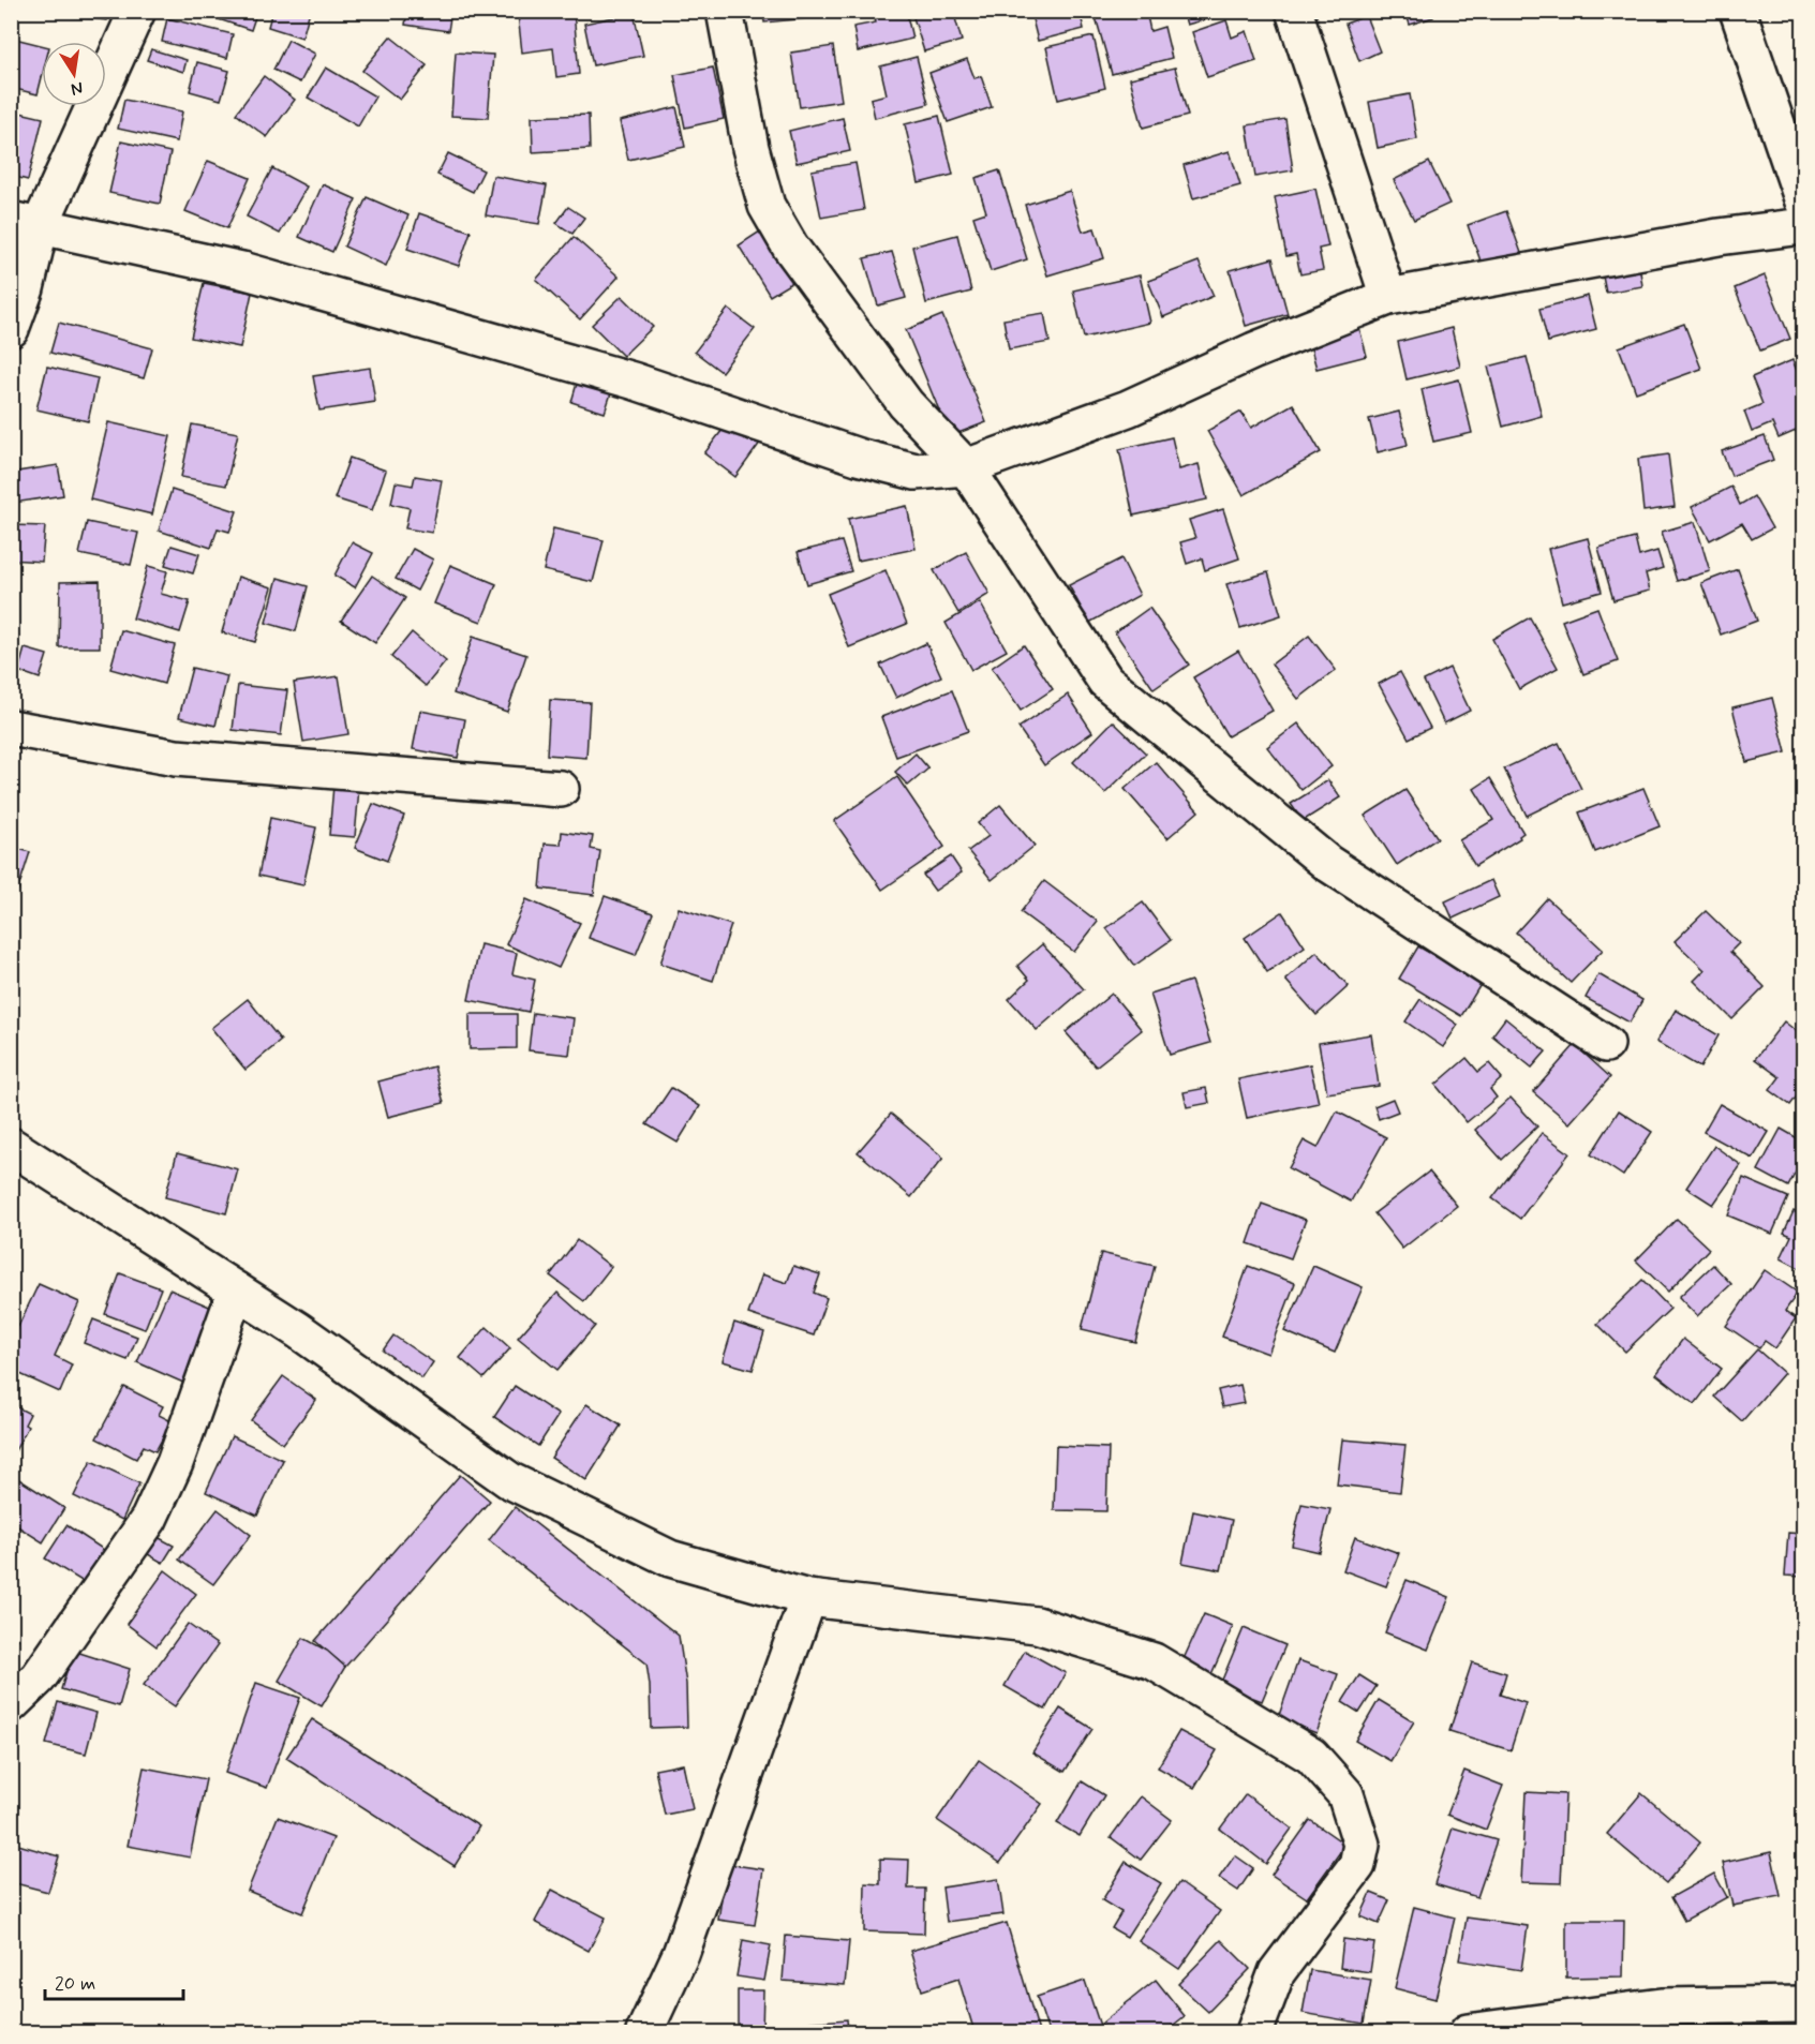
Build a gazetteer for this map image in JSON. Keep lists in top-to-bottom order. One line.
{"scale_bar":"20 m","north":"bottom"}
